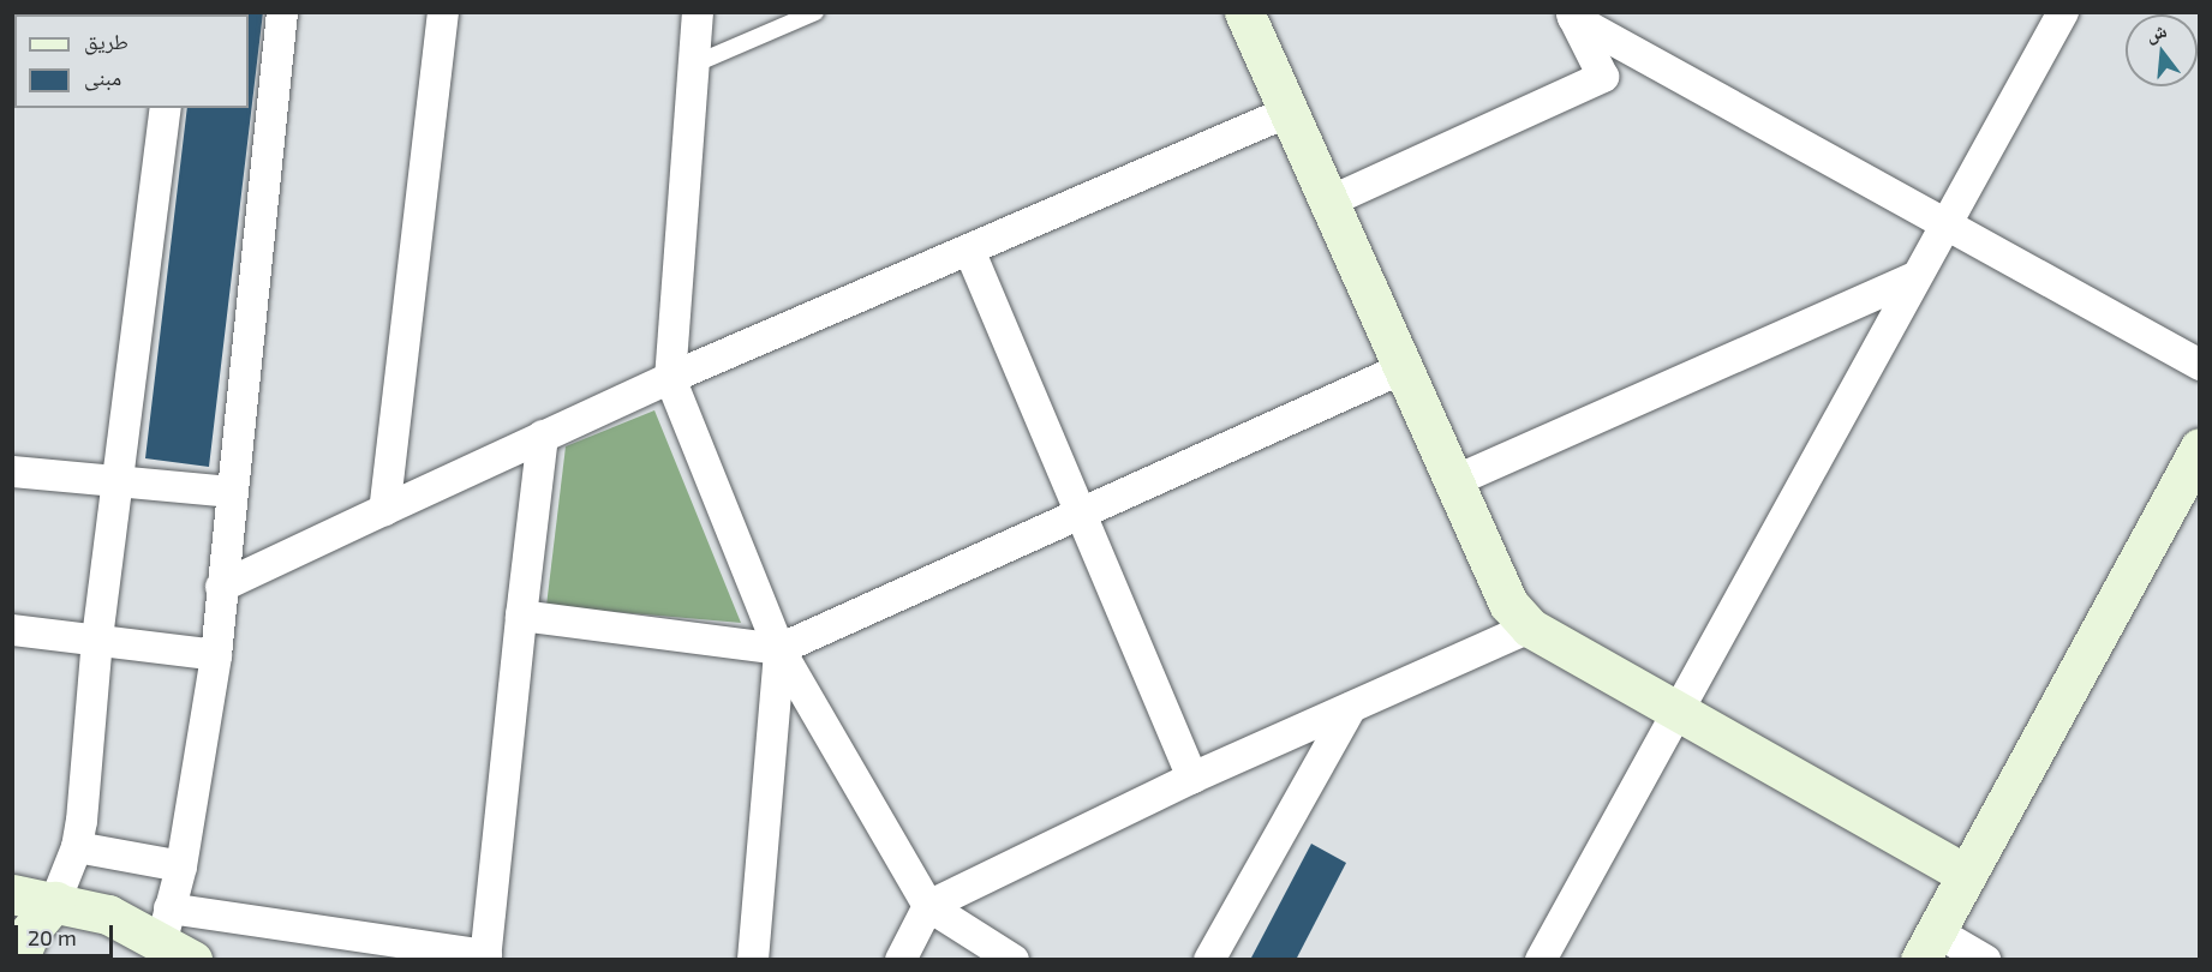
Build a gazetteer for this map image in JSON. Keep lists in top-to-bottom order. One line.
{"legend":["طريق","مبنى"],"scale_bar":"20 m","north":"top"}
